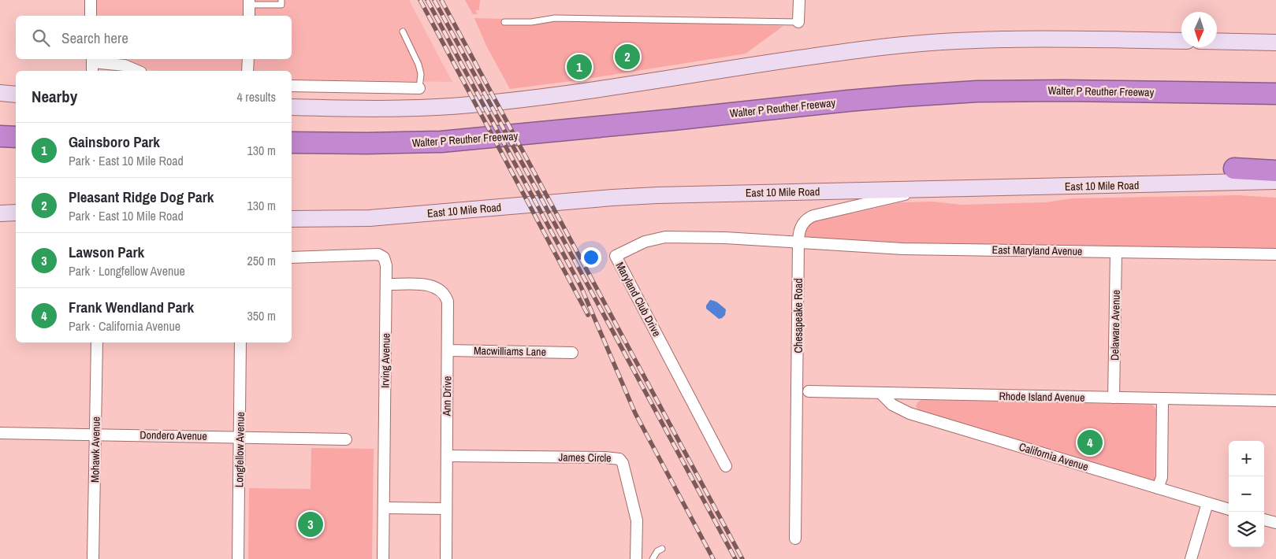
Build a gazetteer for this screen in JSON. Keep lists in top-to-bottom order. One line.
{"streets":{"highway":["Walter P Reuther Freeway"],"main road":["East 10 Mile Road"],"street":["East Maryland Avenue","Maryland Club Drive","Chesapeake Road","Delaware Avenue","Macwilliams Lane","Irving Avenue","Ann Drive","Rhode Island Avenue","Dondero Avenue","Mohawk Avenue","Longfellow Avenue","California Avenue","James Circle"]},"crossings":[["East 10 Mile Road","Chesapeake Road"],["East Maryland Avenue","Maryland Club Drive"],["East Maryland Avenue","Chesapeake Road"],["East Maryland Avenue","Delaware Avenue"],["Maryland Club Drive","Chesapeake Road"],["Delaware Avenue","Rhode Island Avenue"],["Macwilliams Lane","Ann Drive"],["Irving Avenue","Ann Drive"],["Ann Drive","James Circle"],["Rhode Island Avenue","California Avenue"],["Dondero Avenue","Mohawk Avenue"],["Dondero Avenue","Longfellow Avenue"]],"north":"bottom","page":{"search":"Search here","pins":["2","1","4","3"],"heading":["Nearby","4 results"],"list":[{"mark":"1","name":"Gainsboro Park","note":"Park · East 10 Mile Road","value":"130 m"},{"mark":"2","name":"Pleasant Ridge Dog Park","note":"Park · East 10 Mile Road","value":"130 m"},{"mark":"3","name":"Lawson Park","note":"Park · Longfellow Avenue","value":"250 m"},{"mark":"4","name":"Frank Wendland Park","note":"Park · California Avenue","value":"350 m"}],"map_buttons":["+","−"]}}
